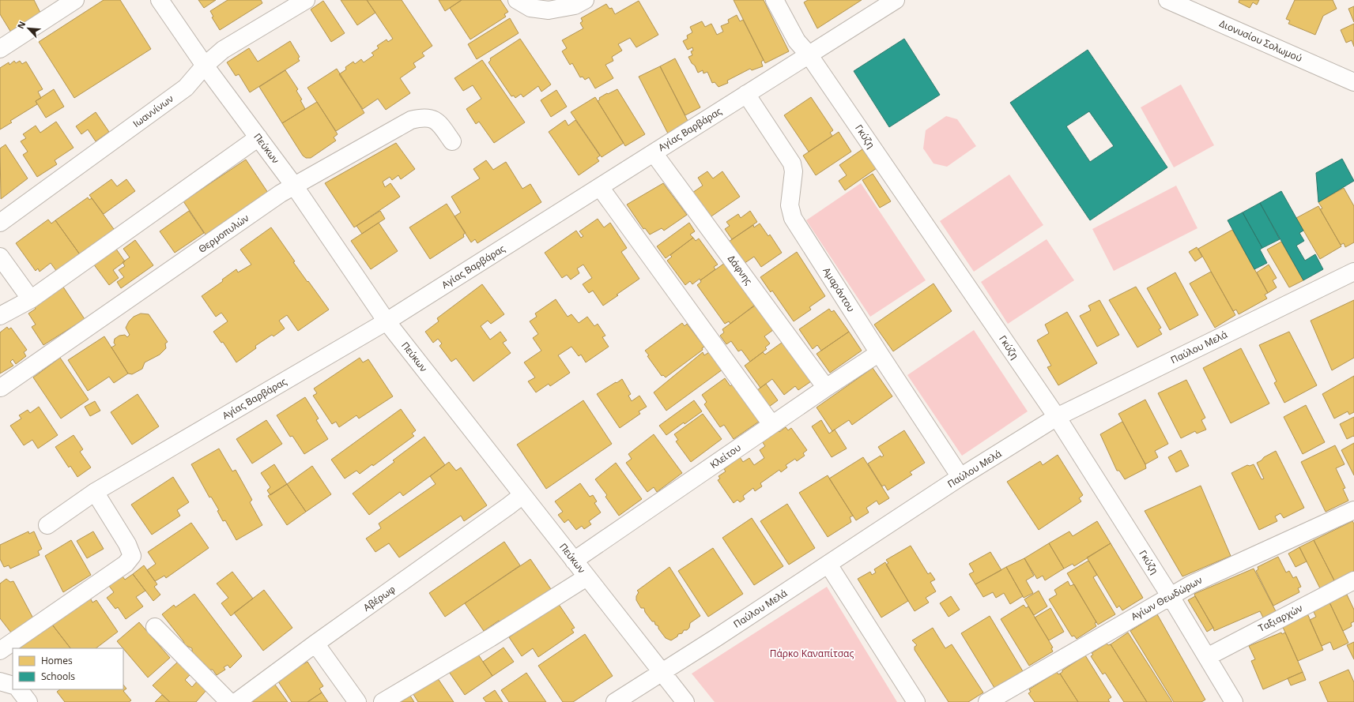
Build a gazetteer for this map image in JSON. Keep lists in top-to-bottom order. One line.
{"streets":{"street":["Διονυσίου Σολωμού","Ιωαννίνων","Αγίας Βαρβάρας","Γκύζη","Πεύκων","Θερμοπυλών","Δάφνης","Αμαράντου","Παύλου Μελά","Κλείτου","Αβέρωφ","Αγίων Θεωδώρων","Ταξιαρχών"]},"crossings":[["Ιωαννίνων","Πεύκων"],["Αγίας Βαρβάρας","Γκύζη"],["Αγίας Βαρβάρας","Πεύκων"],["Αγίας Βαρβάρας","Δάφνης"],["Αγίας Βαρβάρας","Αμαράντου"],["Γκύζη","Παύλου Μελά"],["Γκύζη","Αγίων Θεωδώρων"],["Γκύζη","Ταξιαρχών"],["Πεύκων","Θερμοπυλών"],["Πεύκων","Παύλου Μελά"],["Πεύκων","Κλείτου"],["Πεύκων","Αβέρωφ"],["Δάφνης","Κλείτου"],["Αμαράντου","Παύλου Μελά"],["Αμαράντου","Κλείτου"]],"parks":["Πάρκο Καναπίτσας"],"legend":["Homes","Schools"],"north":"top left"}
